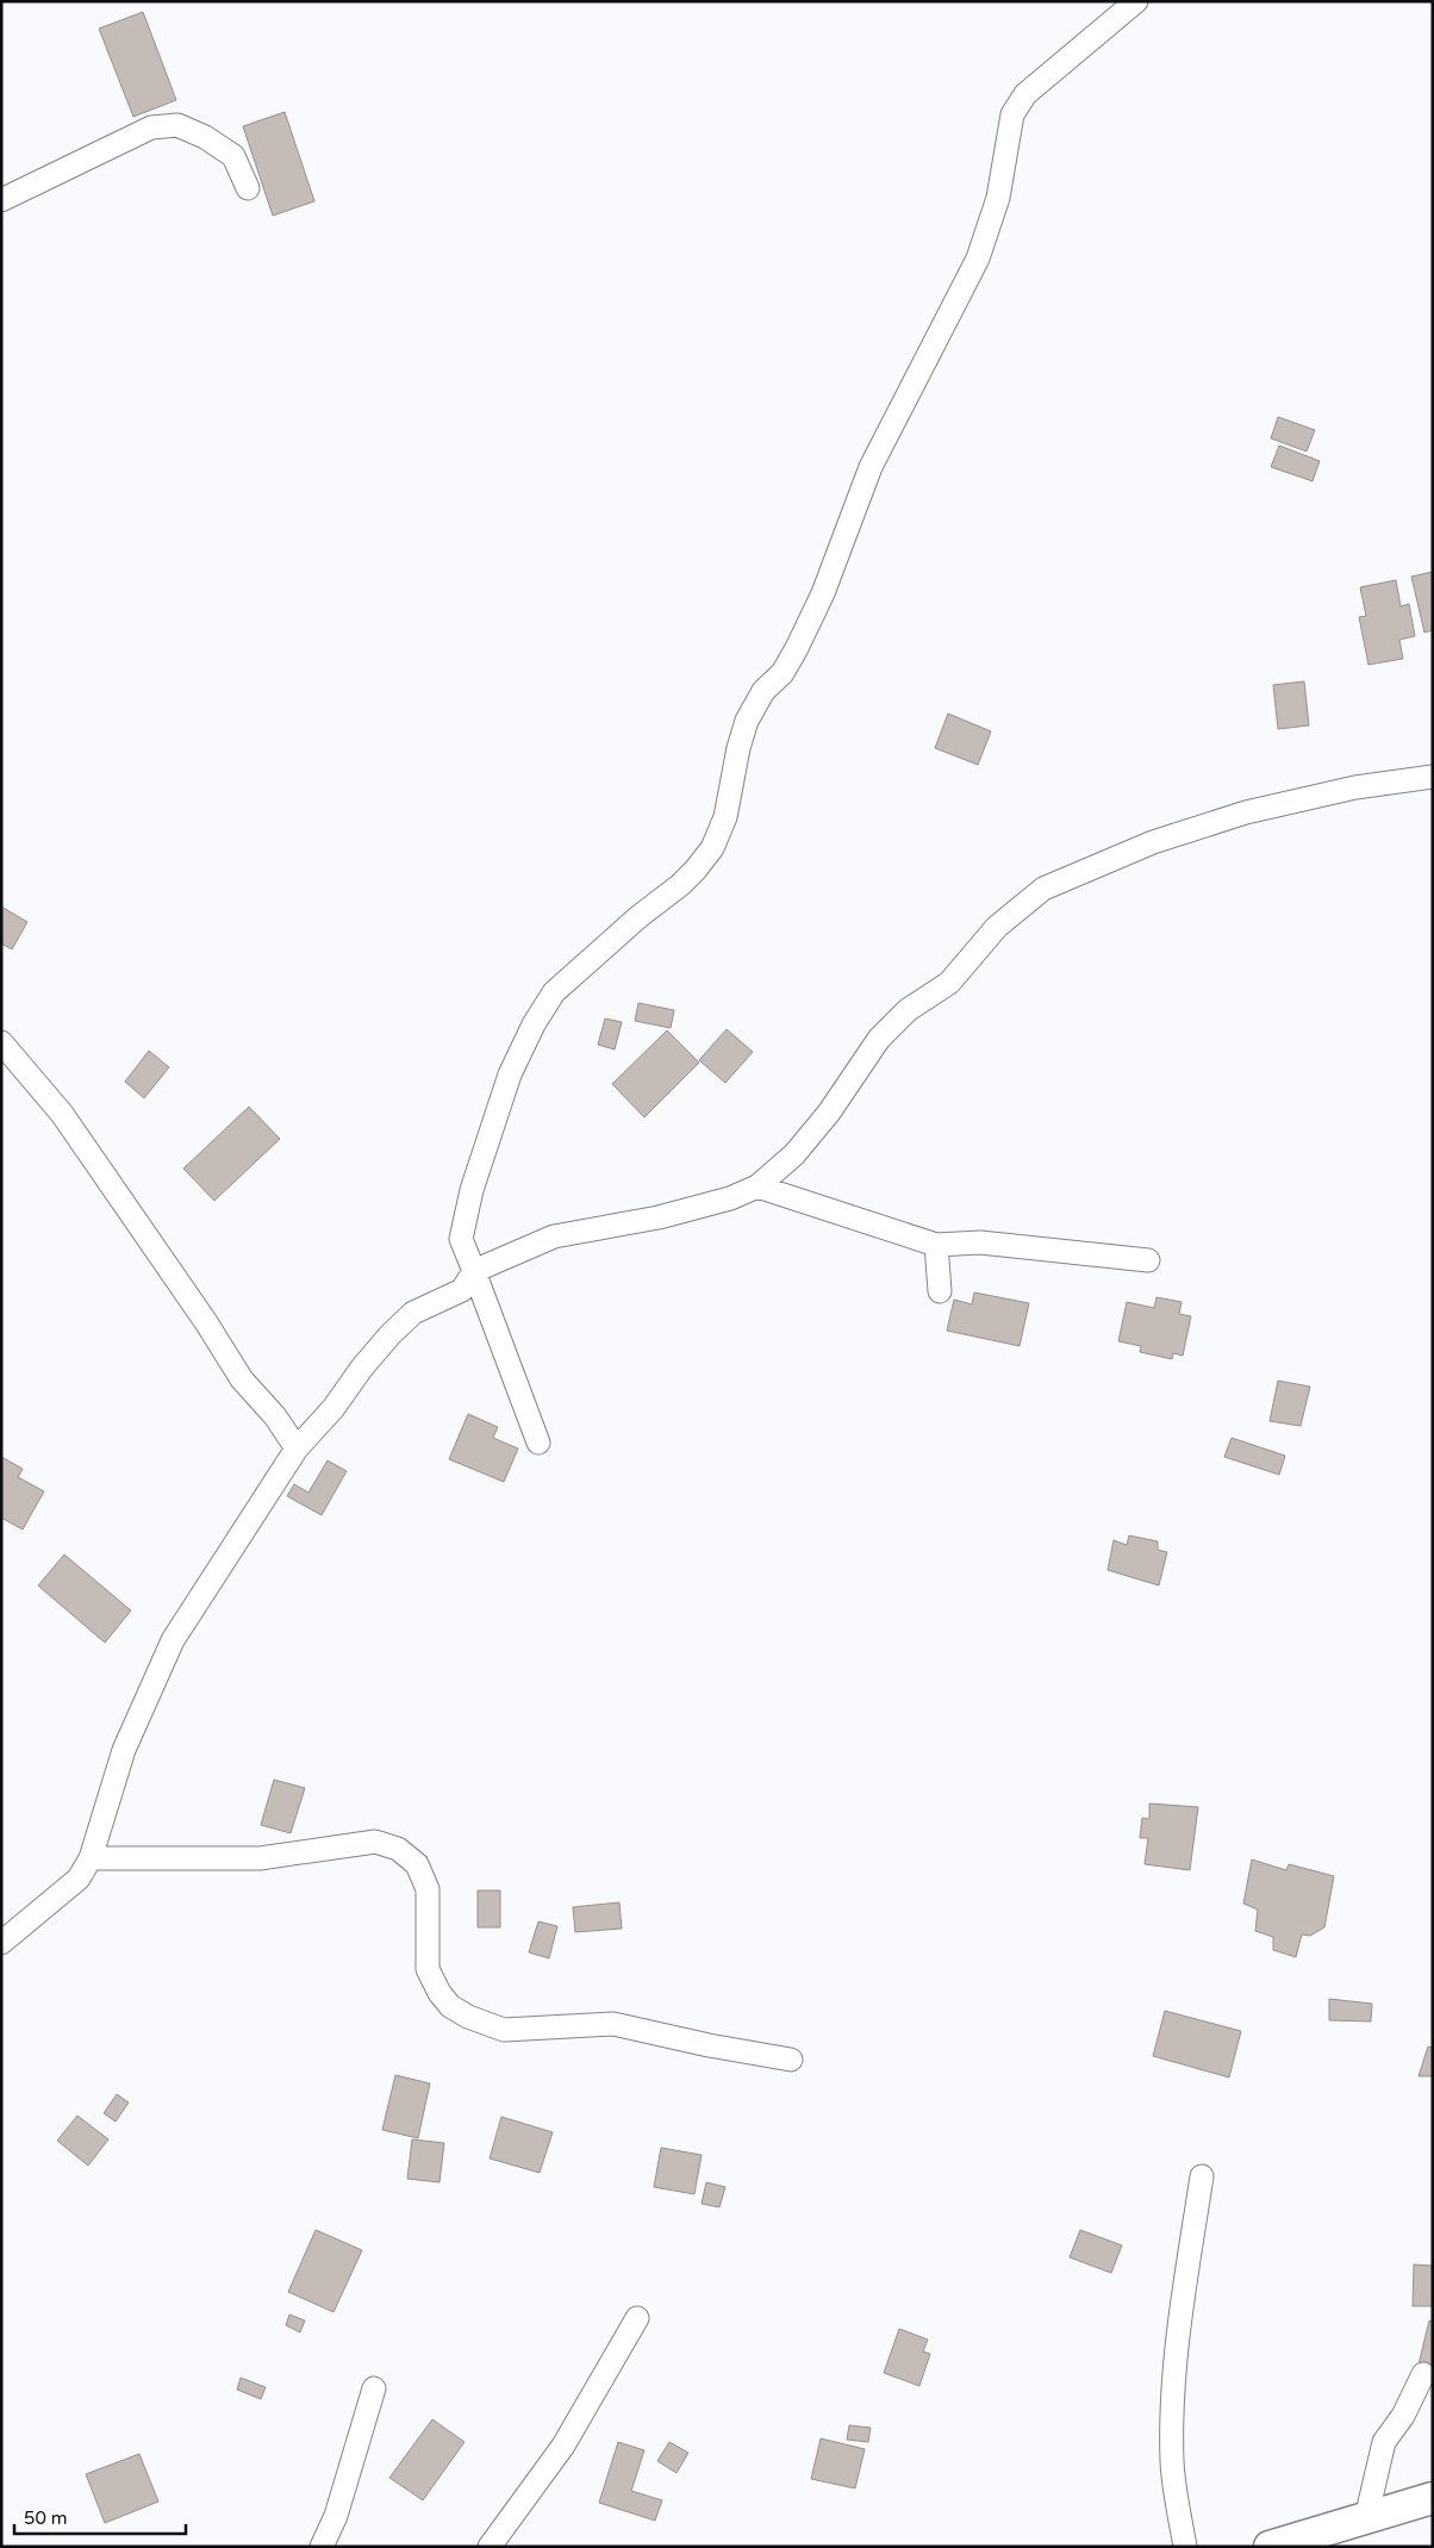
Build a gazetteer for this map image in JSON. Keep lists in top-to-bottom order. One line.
{"scale_bar":"50 m"}
